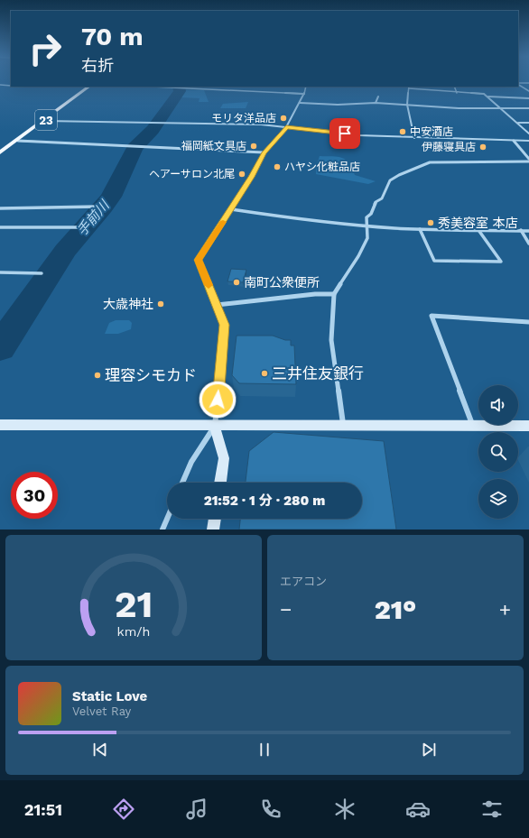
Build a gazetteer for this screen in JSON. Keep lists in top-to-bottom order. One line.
{"streets":{"main road":["23"]},"water":["手前川"],"places":["モリタ洋品店","中安酒店","福岡紙文具店","伊藤寝具店","ハヤシ化粧品店","ヘアーサロン北尾","秀美容室 本店","南町公衆便所","大歳神社","三井住友銀行","理容シモカド"],"page":{"turn":["70 m","右折"],"limit":"30","trip":"21:52 · 1 分 · 280 m","tile":"エアコン","heat":["−","21°","+"],"song":["Static Love","Velvet Ray"],"tabs":"21:51","gauge":["21","km/h"]}}
